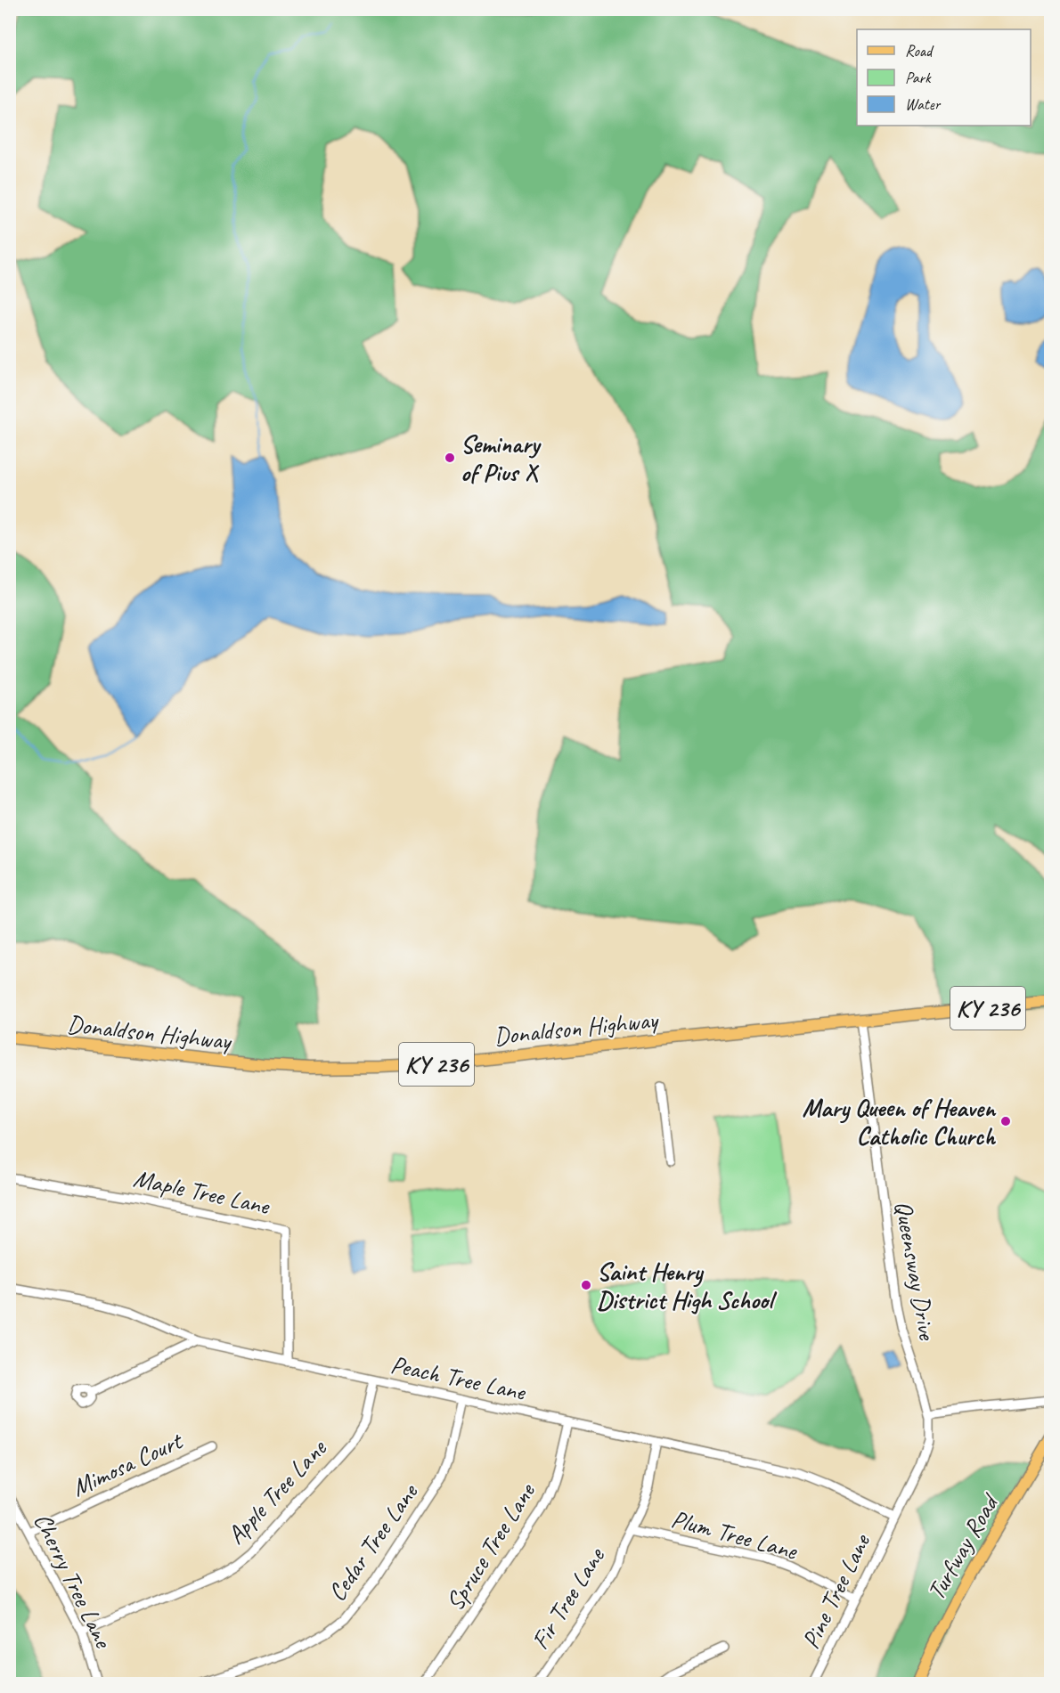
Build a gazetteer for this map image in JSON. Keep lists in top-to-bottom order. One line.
{"streets":{"main road":["KY 236","Donaldson Highway","Turfway Road"],"street":["Maple Tree Lane","Queensway Drive","Peach Tree Lane","Mimosa Court","Apple Tree Lane","Plum Tree Lane","Cedar Tree Lane","Spruce Tree Lane","Cherry Tree Lane","Pine Tree Lane","Fir Tree Lane"]},"crossings":[["Donaldson Highway","Queensway Drive"],["Maple Tree Lane","Peach Tree Lane"],["Queensway Drive","Peach Tree Lane"],["Queensway Drive","Pine Tree Lane"],["Peach Tree Lane","Apple Tree Lane"],["Peach Tree Lane","Cedar Tree Lane"],["Peach Tree Lane","Spruce Tree Lane"],["Peach Tree Lane","Pine Tree Lane"],["Peach Tree Lane","Fir Tree Lane"],["Mimosa Court","Cherry Tree Lane"],["Apple Tree Lane","Cherry Tree Lane"],["Plum Tree Lane","Pine Tree Lane"],["Plum Tree Lane","Fir Tree Lane"]],"places":["Seminary of Pius X","Mary Queen of Heaven Catholic Church","Saint Henry District High School"],"legend":["Road","Park","Water"]}
